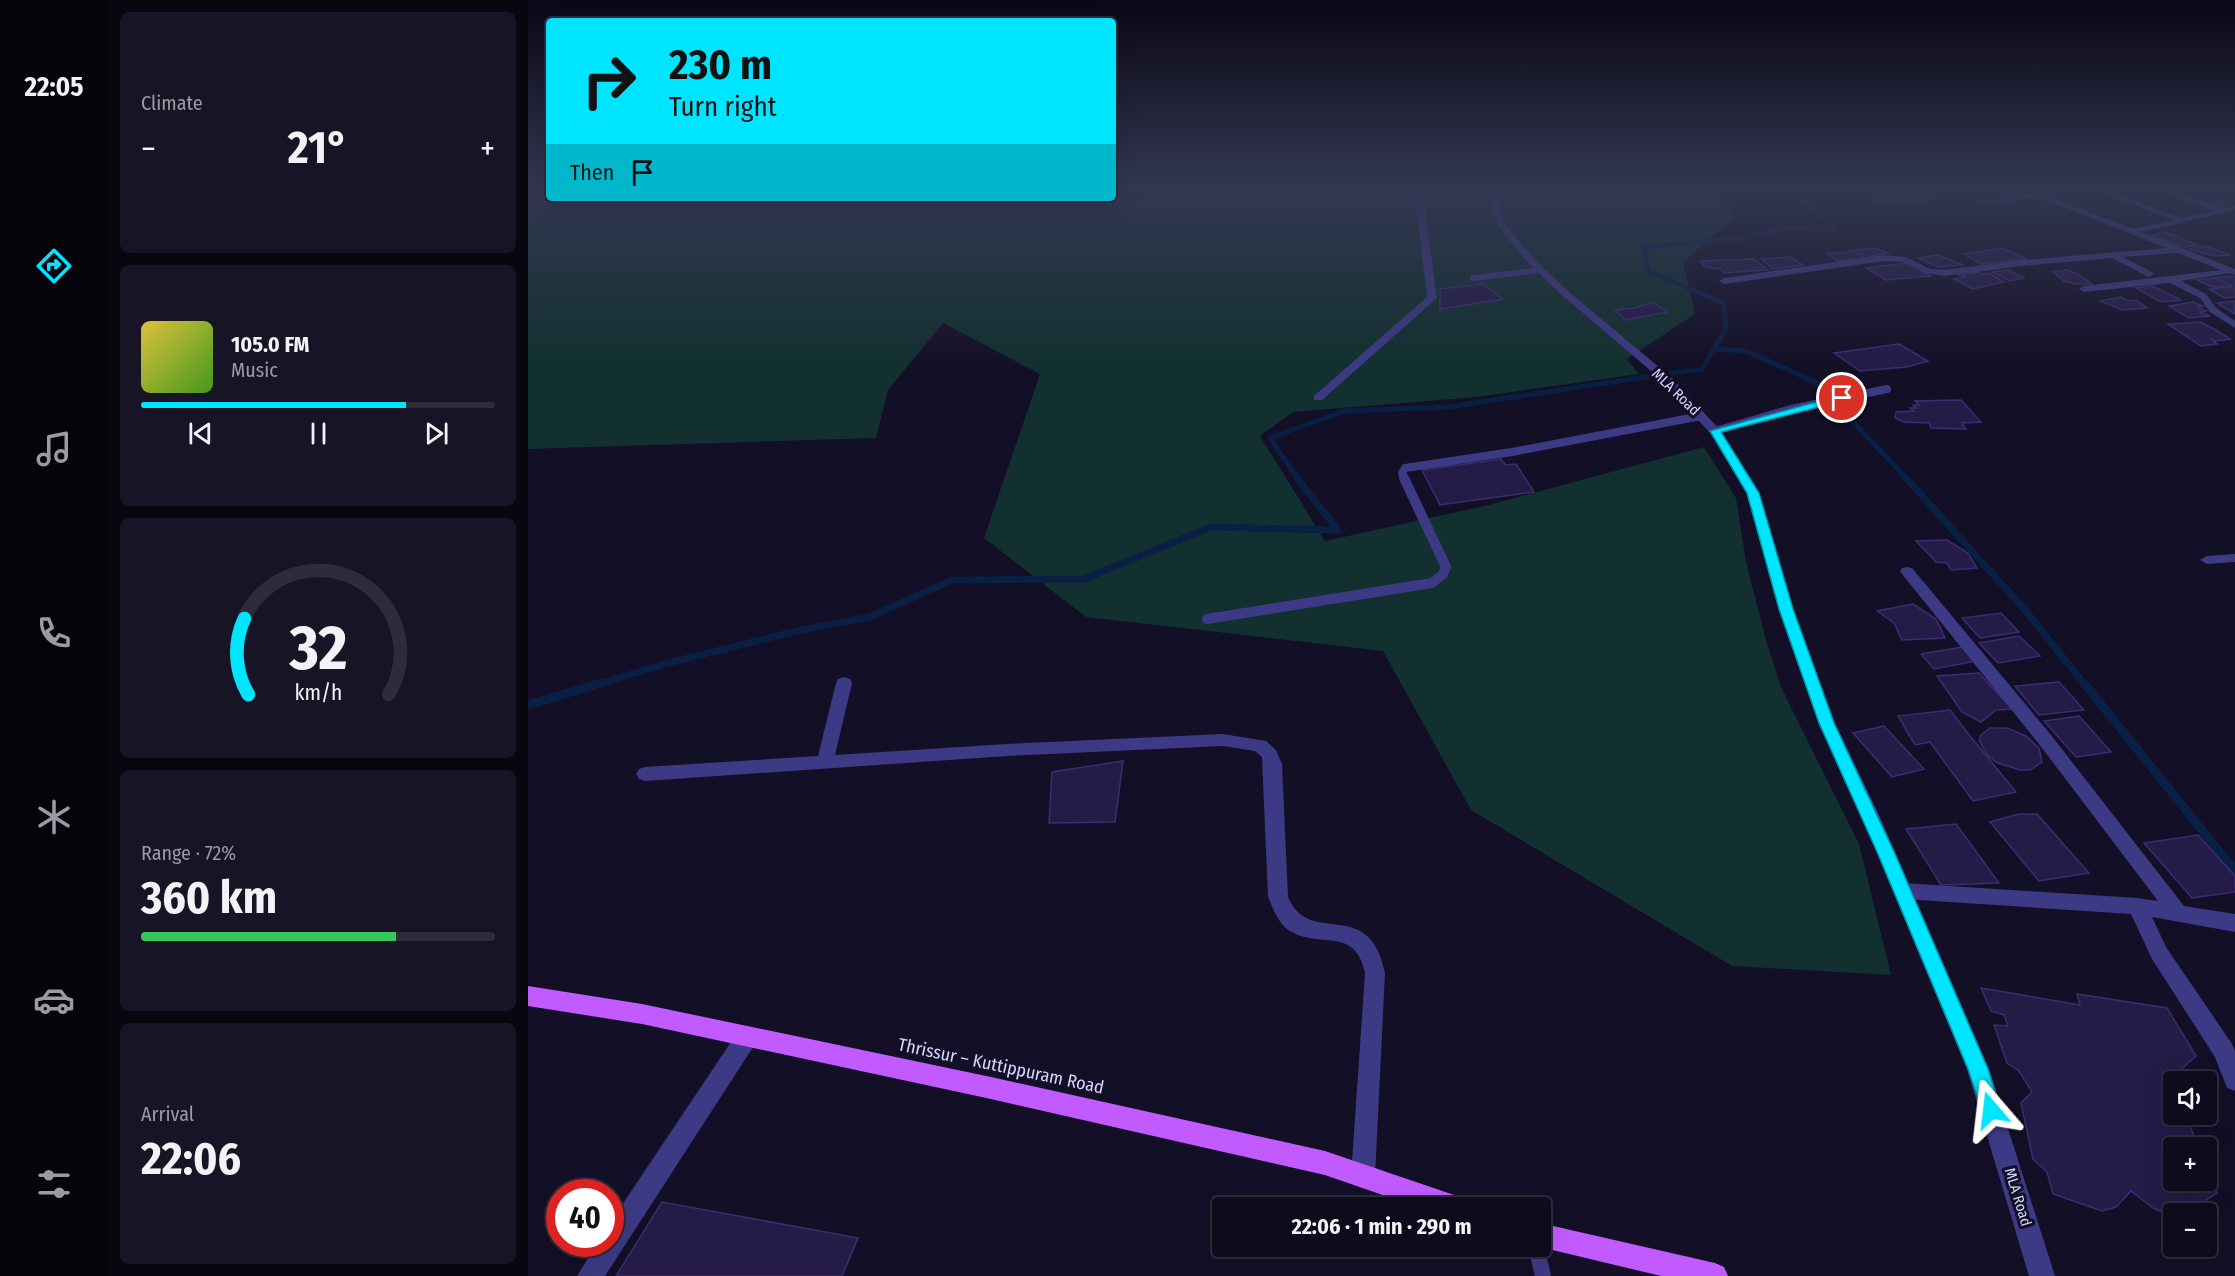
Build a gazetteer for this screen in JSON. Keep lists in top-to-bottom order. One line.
{"streets":{"main road":["Thrissur – Kuttippuram Road"],"street":["MLA Road"]},"page":{"tabs":"22:05","tile":["Climate",["Range · 72%","360 km"],["Arrival","22:06"]],"turn":["230 m","Turn right"],"heat":["−","21°","+"],"then":"Then","song":["105.0 FM","Music"],"map_buttons":["+","−"],"limit":"40","trip":"22:06 · 1 min · 290 m","gauge":["32","km/h"]}}
